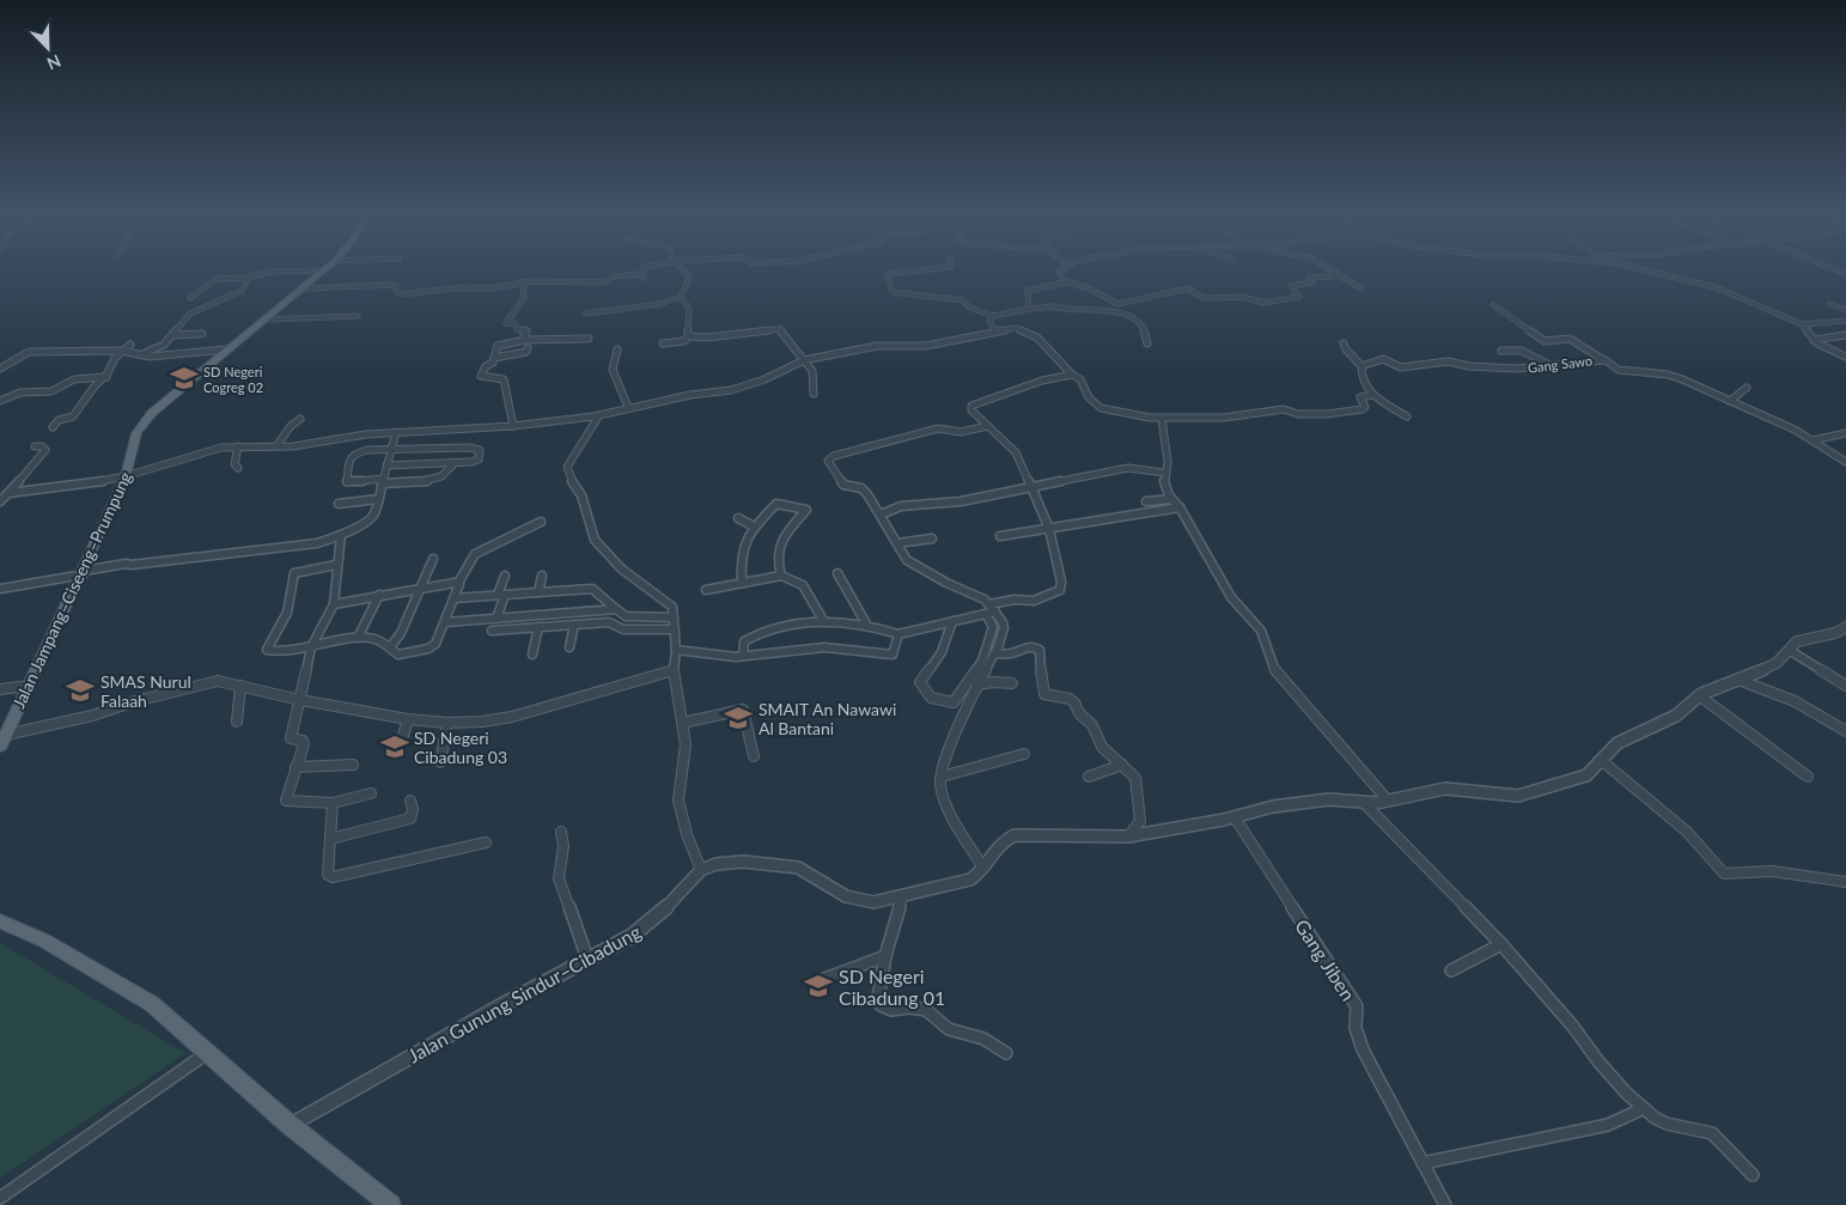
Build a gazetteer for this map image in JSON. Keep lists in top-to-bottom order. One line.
{"streets":{"main road":["Jalan Jampang–Ciseeng–Prumpung"],"street":["Gang Sawo","Gang Jiben","Jalan Gunung Sindur–Cibadung"]},"crossings":[["Gang Jiben","Jalan Gunung Sindur–Cibadung"]],"places":{"school or university":["SD Negeri Cogreg 02","SMAS Nurul Falaah","SMAIT An Nawawi Al Bantani","SD Negeri Cibadung 03","SD Negeri Cibadung 01"]},"north":"bottom right"}
